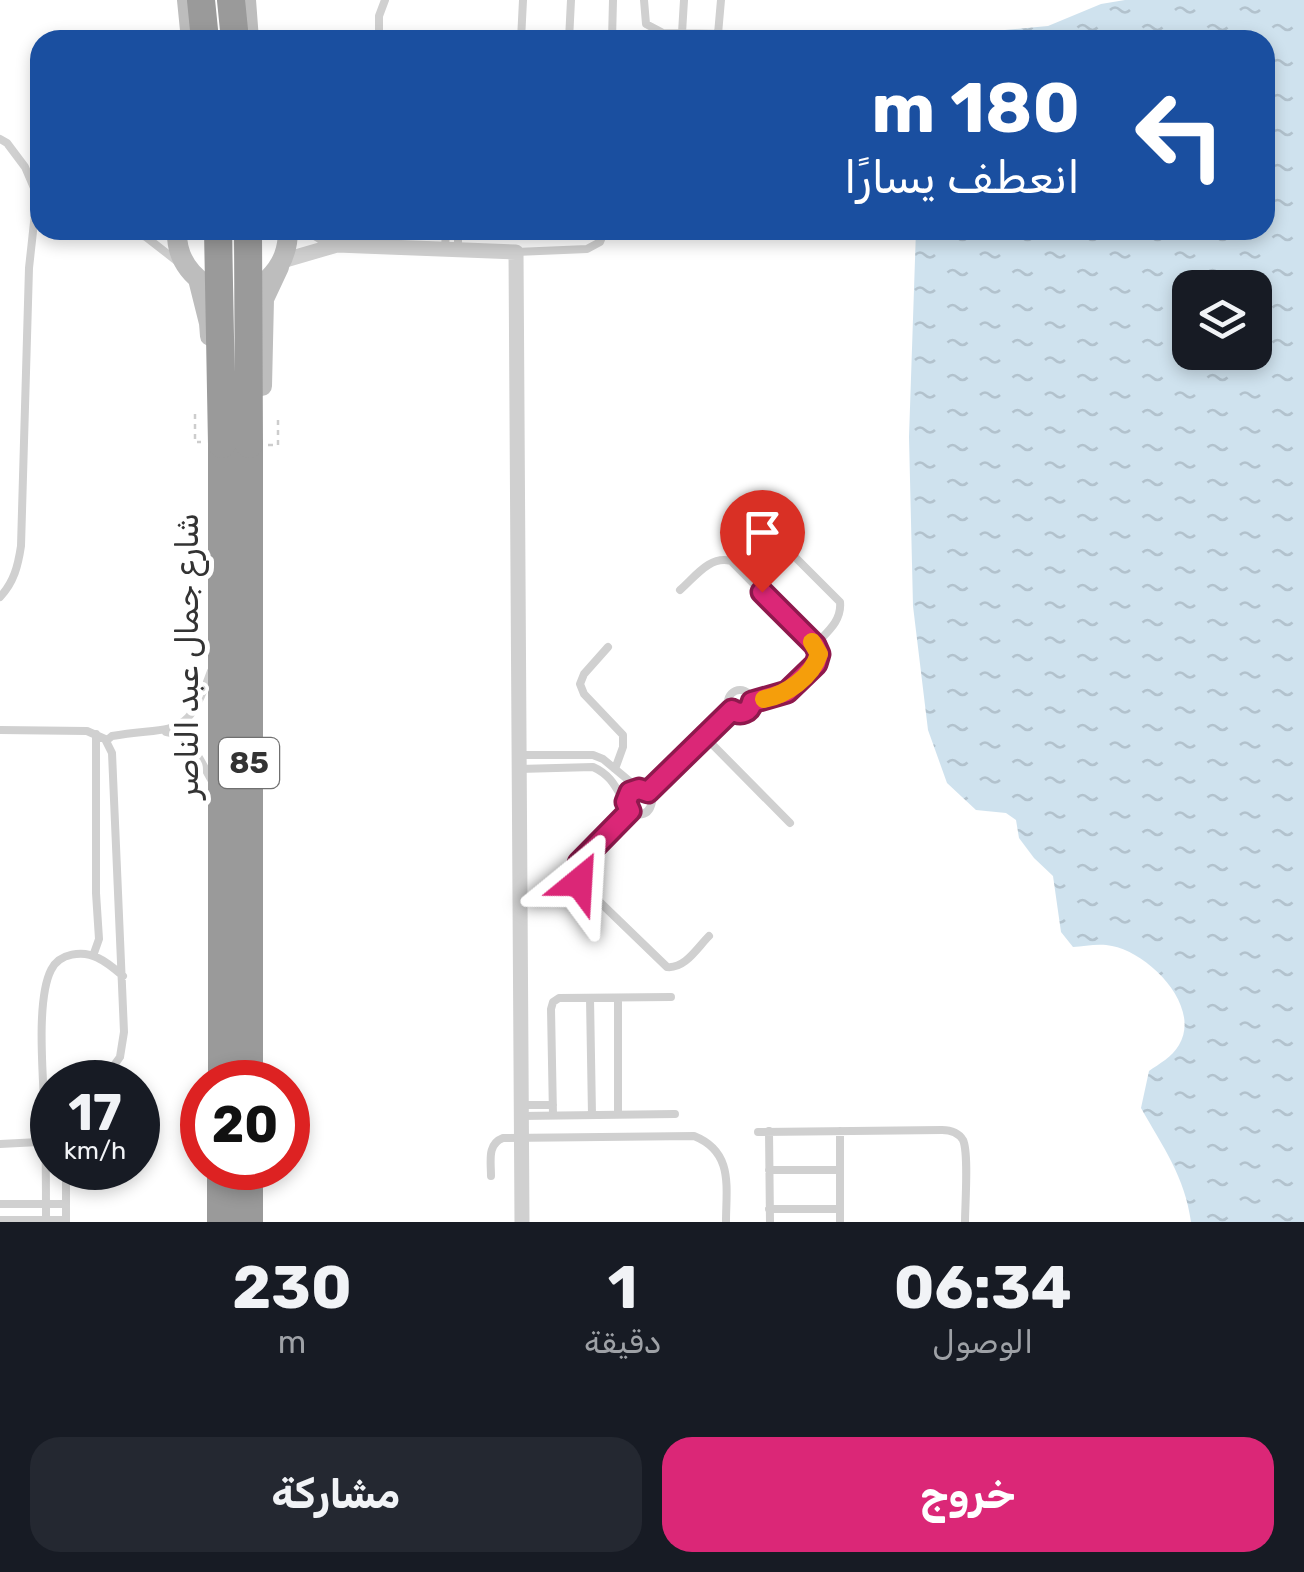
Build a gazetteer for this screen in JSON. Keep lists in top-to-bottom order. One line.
{"streets":{"highway":["شارع جمال عبد الناصر","85"]},"page":{"turn":["180 m","انعطف يسارًا"],"speed":"17 km/h","limit":"20","eta":["06:34","الوصول","1","دقيقة","230","m"],"buttons":["خروج","مشاركة"]}}
